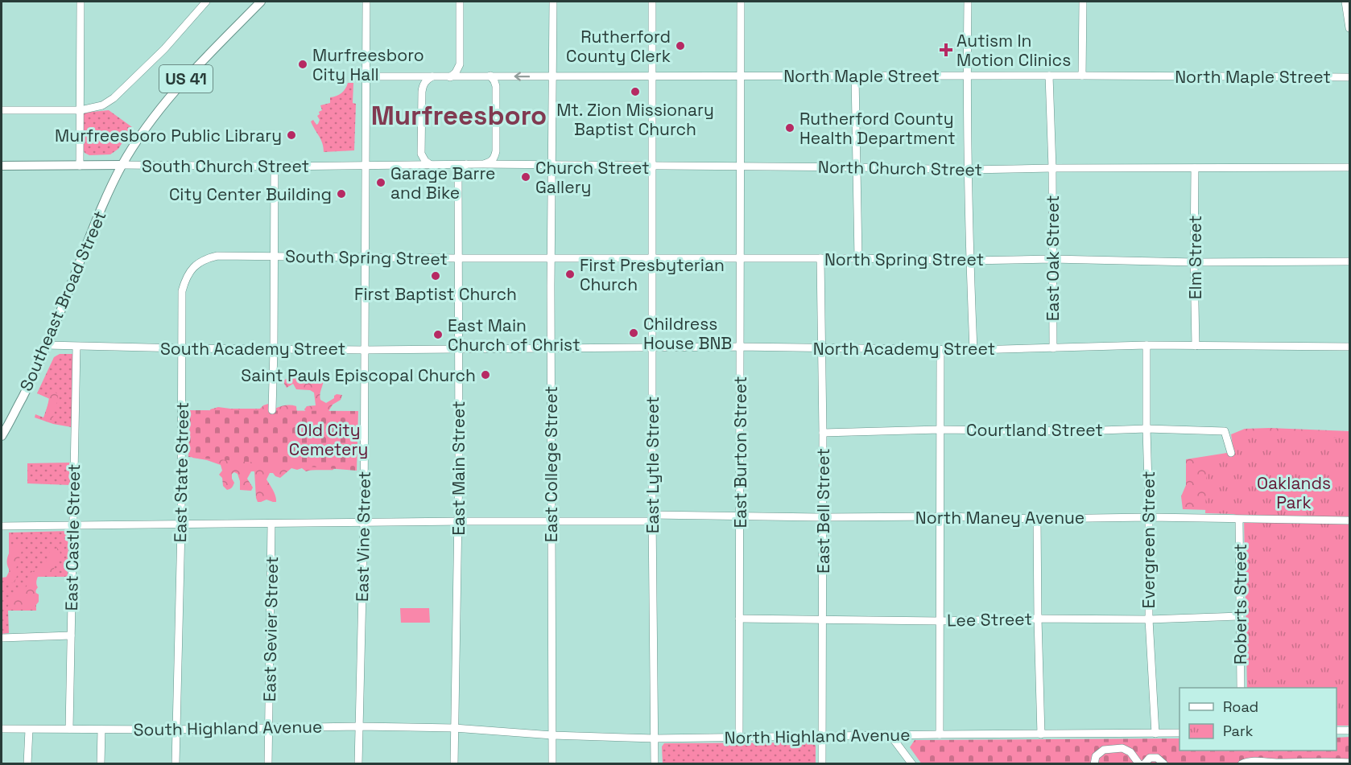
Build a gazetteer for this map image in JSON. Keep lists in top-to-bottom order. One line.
{"streets":{"main road":["US 41","South Church Street","Southeast Broad Street"],"street":["North Maple Street","North Church Street","South Spring Street","Elm Street","East Oak Street","North Spring Street","South Academy Street","North Academy Street","Courtland Street","East Burton Street","East College Street","East Lytle Street","East Main Street","East State Street","East Bell Street","North Maney Avenue","East Vine Street","East Castle Street","Evergreen Street","Roberts Street","Lee Street","East Sevier Street","South Highland Avenue","North Highland Avenue"]},"crossings":[["North Maple Street","South Church Street"],["North Maple Street","North Church Street"],["North Maple Street","East Oak Street"],["North Maple Street","East Burton Street"],["North Maple Street","East College Street"],["North Maple Street","East Lytle Street"],["US 41","South Church Street"],["US 41","Southeast Broad Street"],["South Church Street","North Church Street"],["South Church Street","Southeast Broad Street"],["South Church Street","East Vine Street"],["North Church Street","Elm Street"],["North Church Street","East Oak Street"],["North Church Street","East Burton Street"],["North Church Street","East College Street"],["North Church Street","East Lytle Street"],["South Spring Street","North Spring Street"],["South Spring Street","East Main Street"],["South Spring Street","East State Street"],["South Spring Street","East Vine Street"],["Elm Street","North Spring Street"],["Elm Street","North Academy Street"],["East Oak Street","North Spring Street"],["East Oak Street","North Academy Street"],["North Spring Street","East Burton Street"],["North Spring Street","East College Street"],["North Spring Street","East Lytle Street"],["North Spring Street","East Main Street"],["North Spring Street","East Bell Street"],["Southeast Broad Street","South Academy Street"],["South Academy Street","North Academy Street"],["South Academy Street","East Main Street"],["South Academy Street","East State Street"],["South Academy Street","East Vine Street"],["South Academy Street","East Castle Street"],["North Academy Street","East Burton Street"],["North Academy Street","East College Street"],["North Academy Street","East Lytle Street"],["North Academy Street","East Main Street"],["North Academy Street","East Bell Street"],["North Academy Street","Evergreen Street"],["Courtland Street","East Bell Street"],["Courtland Street","Evergreen Street"],["East Burton Street","North Maney Avenue"],["East Burton Street","Lee Street"],["East Burton Street","North Highland Avenue"],["East College Street","North Maney Avenue"],["East College Street","North Highland Avenue"],["East Lytle Street","North Maney Avenue"],["East Lytle Street","North Highland Avenue"],["East Main Street","North Maney Avenue"],["East Main Street","South Highland Avenue"],["East Main Street","North Highland Avenue"],["East State Street","North Maney Avenue"],["East State Street","South Highland Avenue"],["East Bell Street","North Maney Avenue"],["East Bell Street","Lee Street"],["East Bell Street","North Highland Avenue"],["North Maney Avenue","East Vine Street"],["North Maney Avenue","East Castle Street"],["North Maney Avenue","Evergreen Street"],["North Maney Avenue","Roberts Street"],["North Maney Avenue","East Sevier Street"],["East Vine Street","South Highland Avenue"],["East Castle Street","South Highland Avenue"],["Evergreen Street","Lee Street"],["Evergreen Street","North Highland Avenue"],["Roberts Street","Lee Street"],["East Sevier Street","South Highland Avenue"],["South Highland Avenue","North Highland Avenue"]],"districts":["Murfreesboro"],"parks":["Old City Cemetery","Oaklands Park"],"places":{"other":["Rutherford County Clerk","Murfreesboro City Hall","Mt. Zion Missionary Baptist Church","Rutherford County Health Department","Murfreesboro Public Library","Church Street Gallery","Garage Barre and Bike","City Center Building","First Presbyterian Church","First Baptist Church","Childress House BNB","East Main Church of Christ","Saint Pauls Episcopal Church"],"health":["Autism In Motion Clinics"]},"legend":["Road","Park"]}
